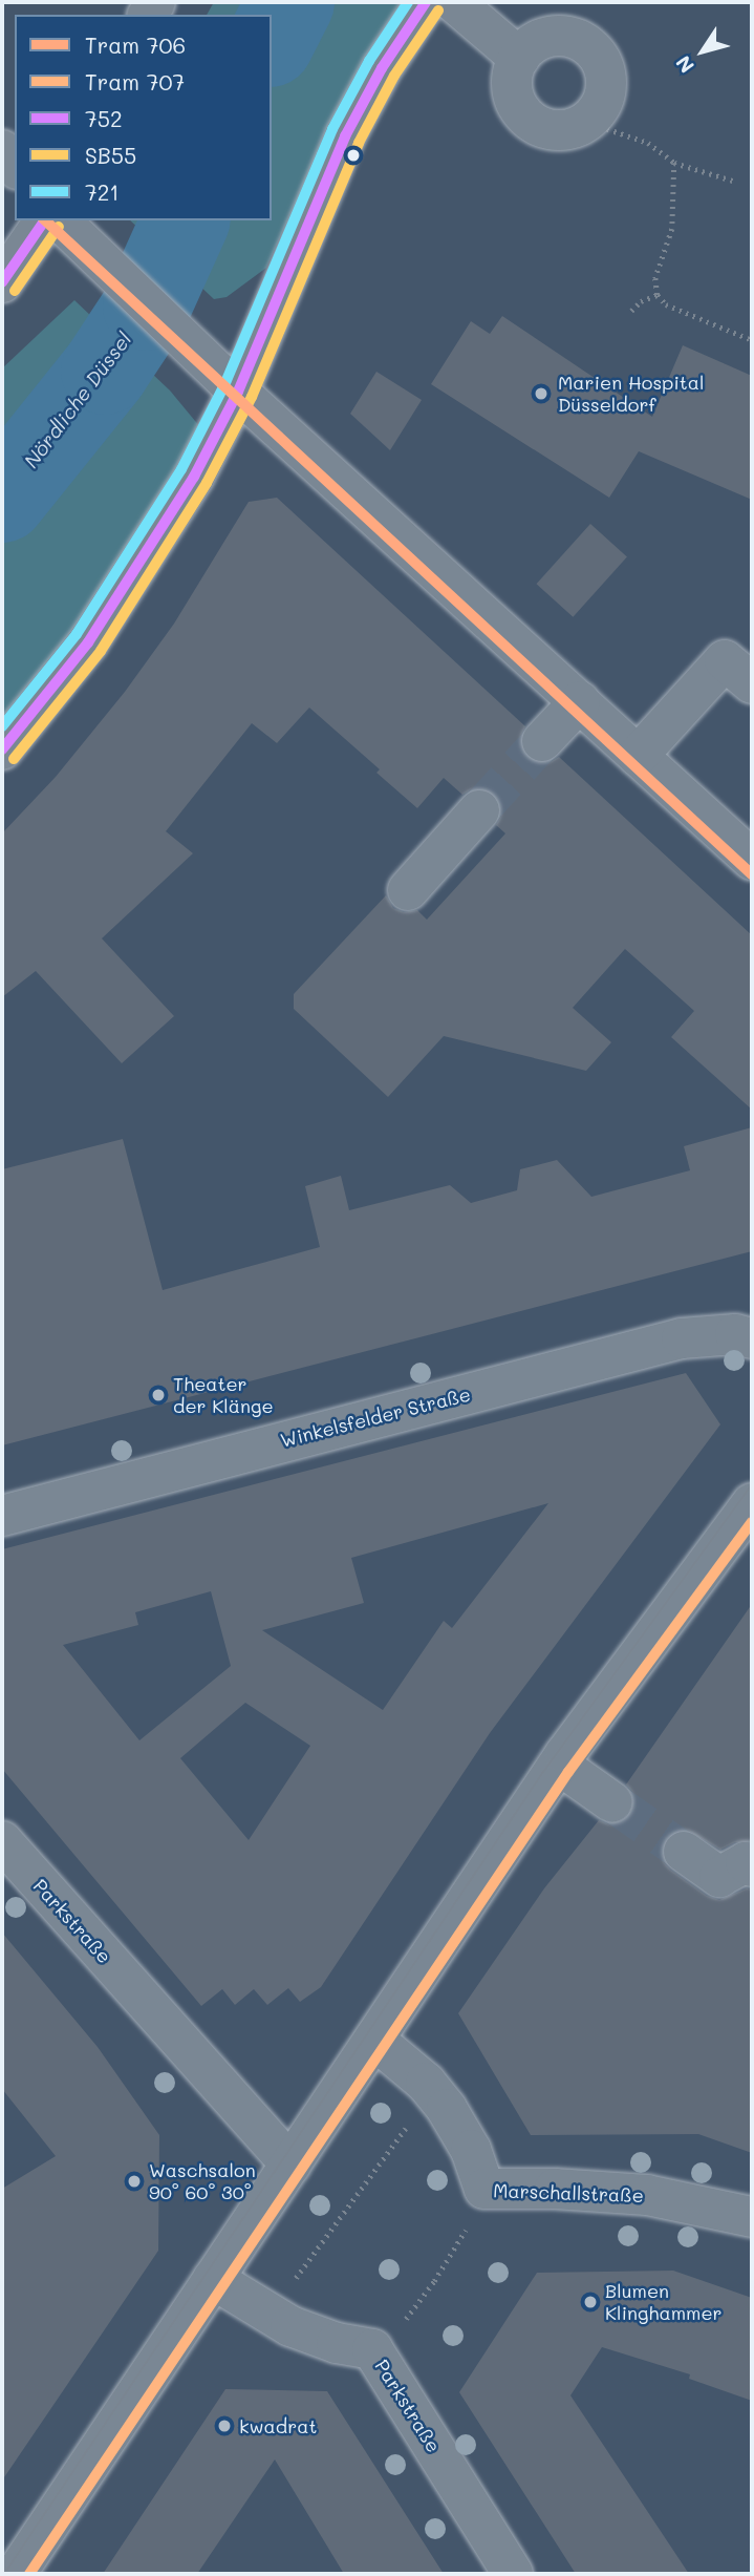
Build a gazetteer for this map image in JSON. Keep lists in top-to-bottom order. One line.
{"streets":{"street":["Winkelsfelder Straße","Parkstraße","Marschallstraße"]},"water":["Nördliche Düssel"],"places":["Marien Hospital Düsseldorf","Theater der Klänge","Waschsalon 90° 60° 30°","Blumen Klinghammer","kwadrat"],"lines":["transit line 752","transit line 721","transit line SB55","tram line 706","tram line 707"],"legend":["Tram 706","Tram 707","752","SB55","721"],"north":"bottom left"}
